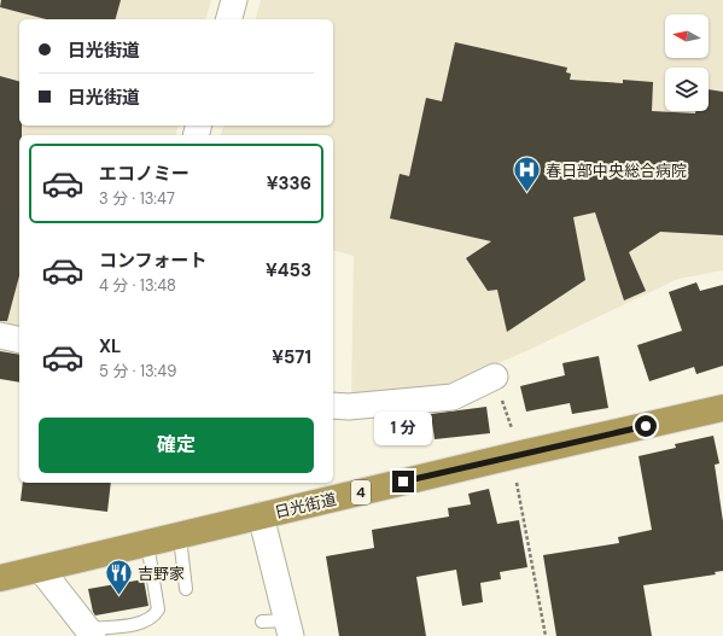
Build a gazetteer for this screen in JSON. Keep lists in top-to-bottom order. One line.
{"streets":{"highway":["4","日光街道"]},"places":{"hospital":["春日部中央総合病院"],"restaurant":["吉野家"]},"north":"left","page":{"banner":["日光街道","日光街道"],"list":[{"name":"エコノミー","note":"3 分 · 13:47","value":"¥336"},{"name":"コンフォート","note":"4 分 · 13:48","value":"¥453"},{"name":"XL","note":"5 分 · 13:49","value":"¥571"}],"buttons":"確定","bubble":"1 分"}}
